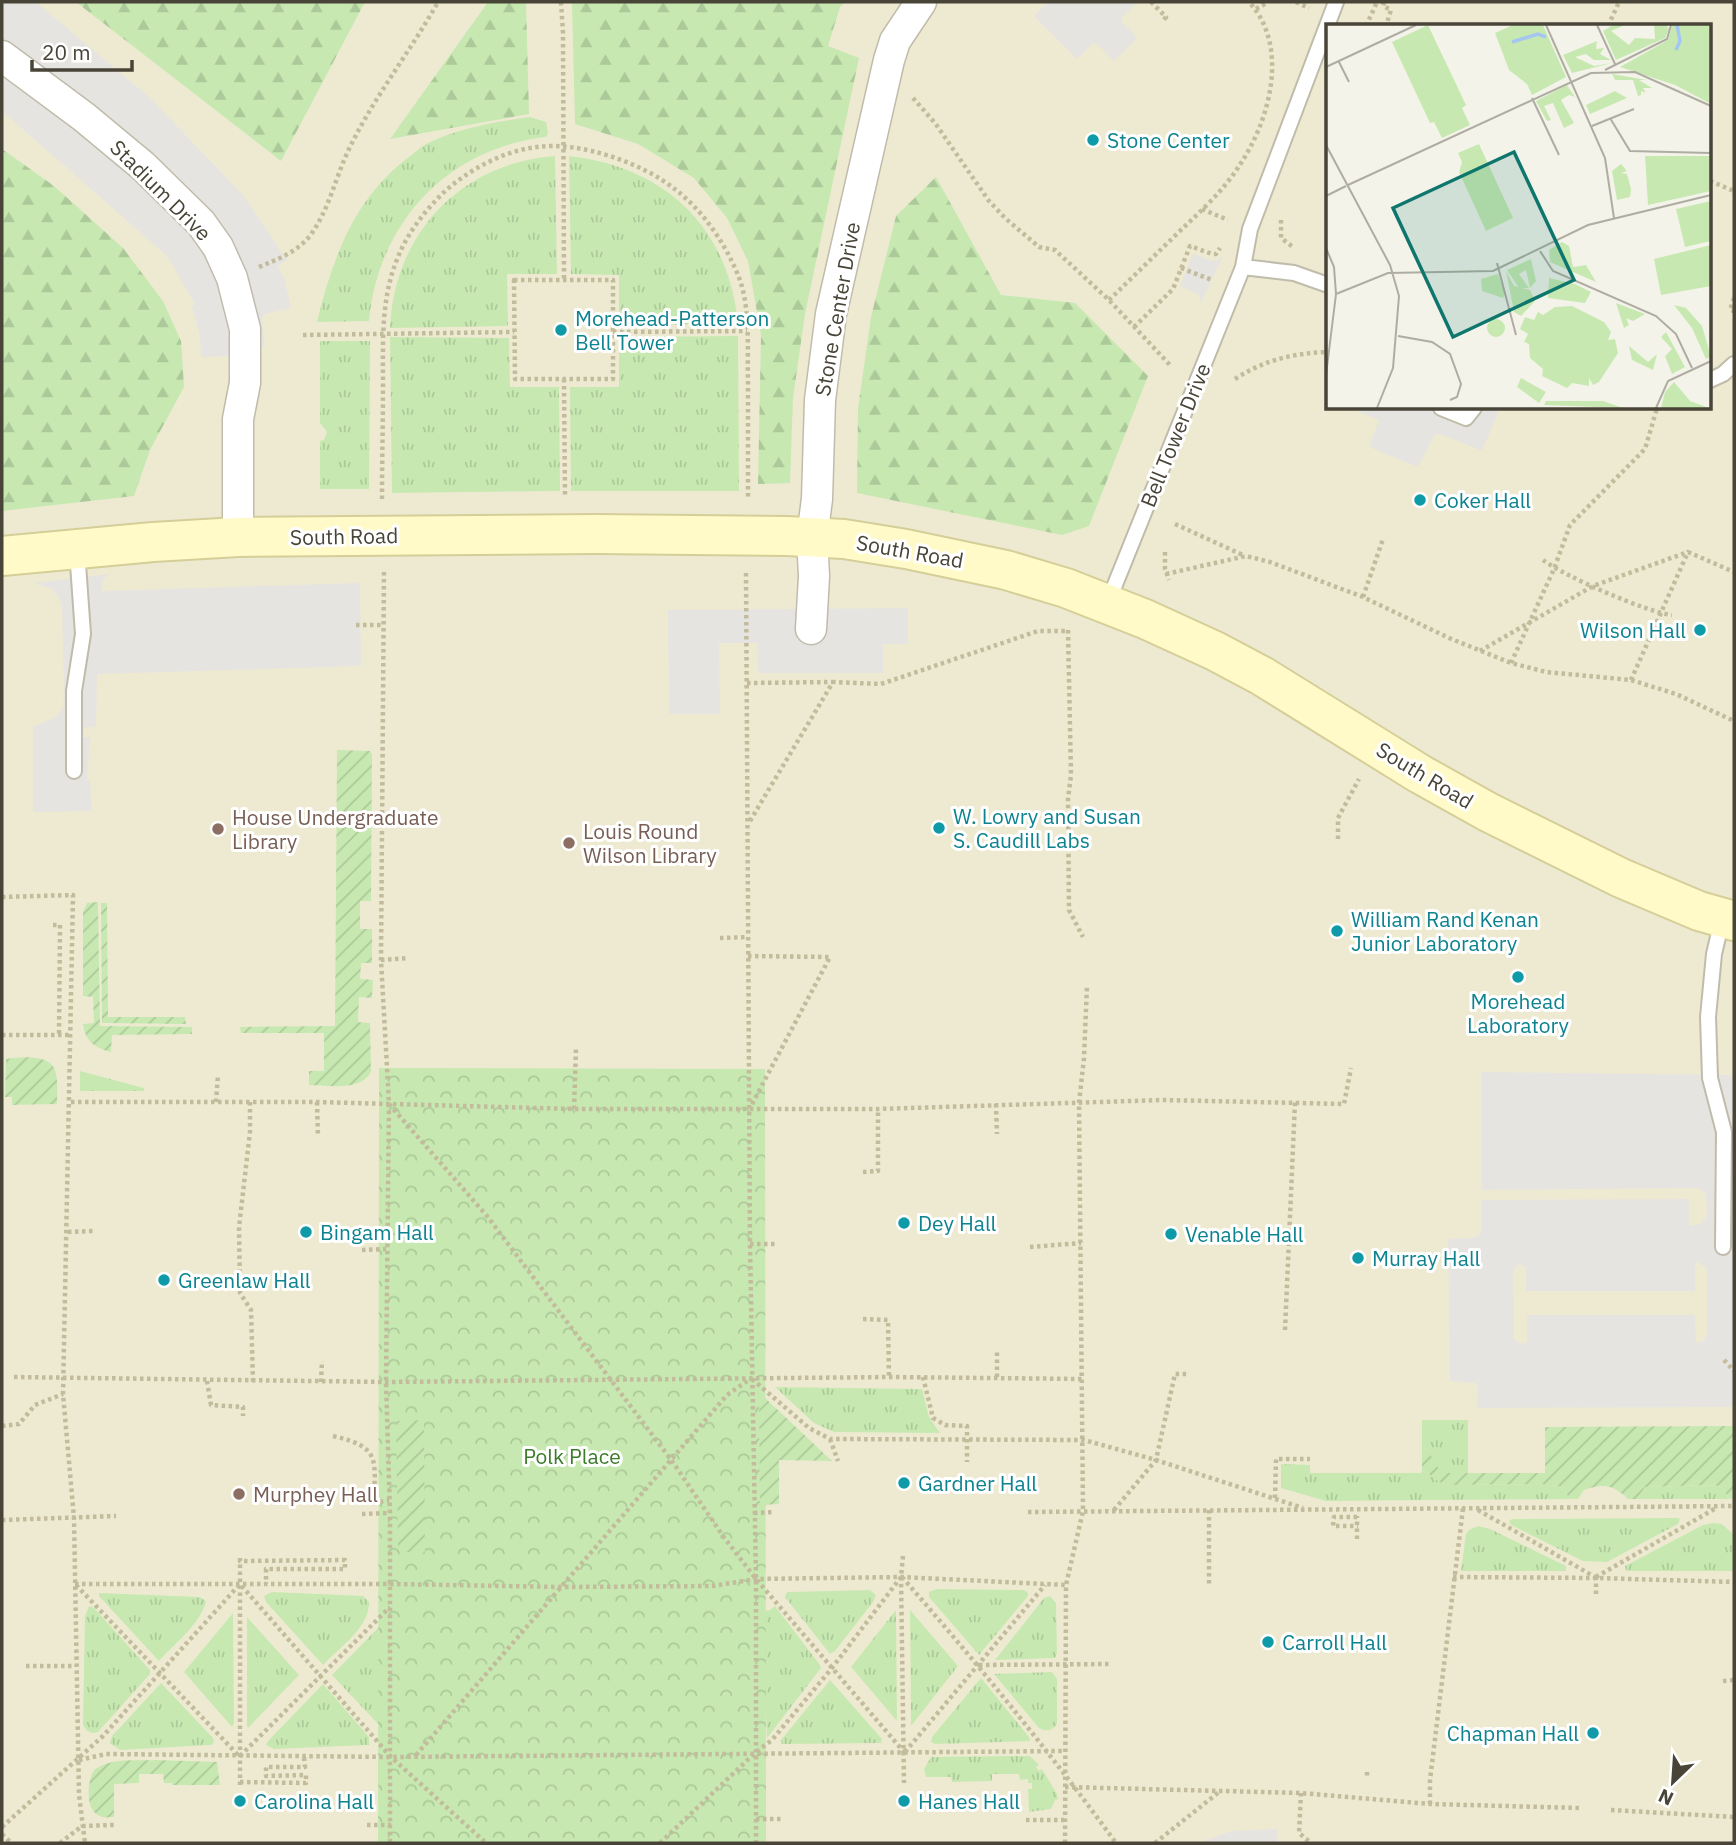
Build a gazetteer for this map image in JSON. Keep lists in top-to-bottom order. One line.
{"streets":{"main road":["South Road"],"street":["Stadium Drive","Stone Center Drive"],"lane":["Bell Tower Drive"]},"crossings":[["Stadium Drive","South Road"],["Stone Center Drive","South Road"],["Bell Tower Drive","South Road"]],"parks":["Polk Place"],"places":["Stone Center","Morehead-Patterson Bell Tower","Coker Hall","Wilson Hall","W. Lowry and Susan S. Caudill Labs","House Undergraduate Library","Louis Round Wilson Library","William Rand Kenan Junior Laboratory","Morehead Laboratory","Dey Hall","Bingam Hall","Venable Hall","Murray Hall","Greenlaw Hall","Gardner Hall","Murphey Hall","Carroll Hall","Chapman Hall","Carolina Hall","Hanes Hall"],"scale_bar":"20 m","north":"bottom left"}
